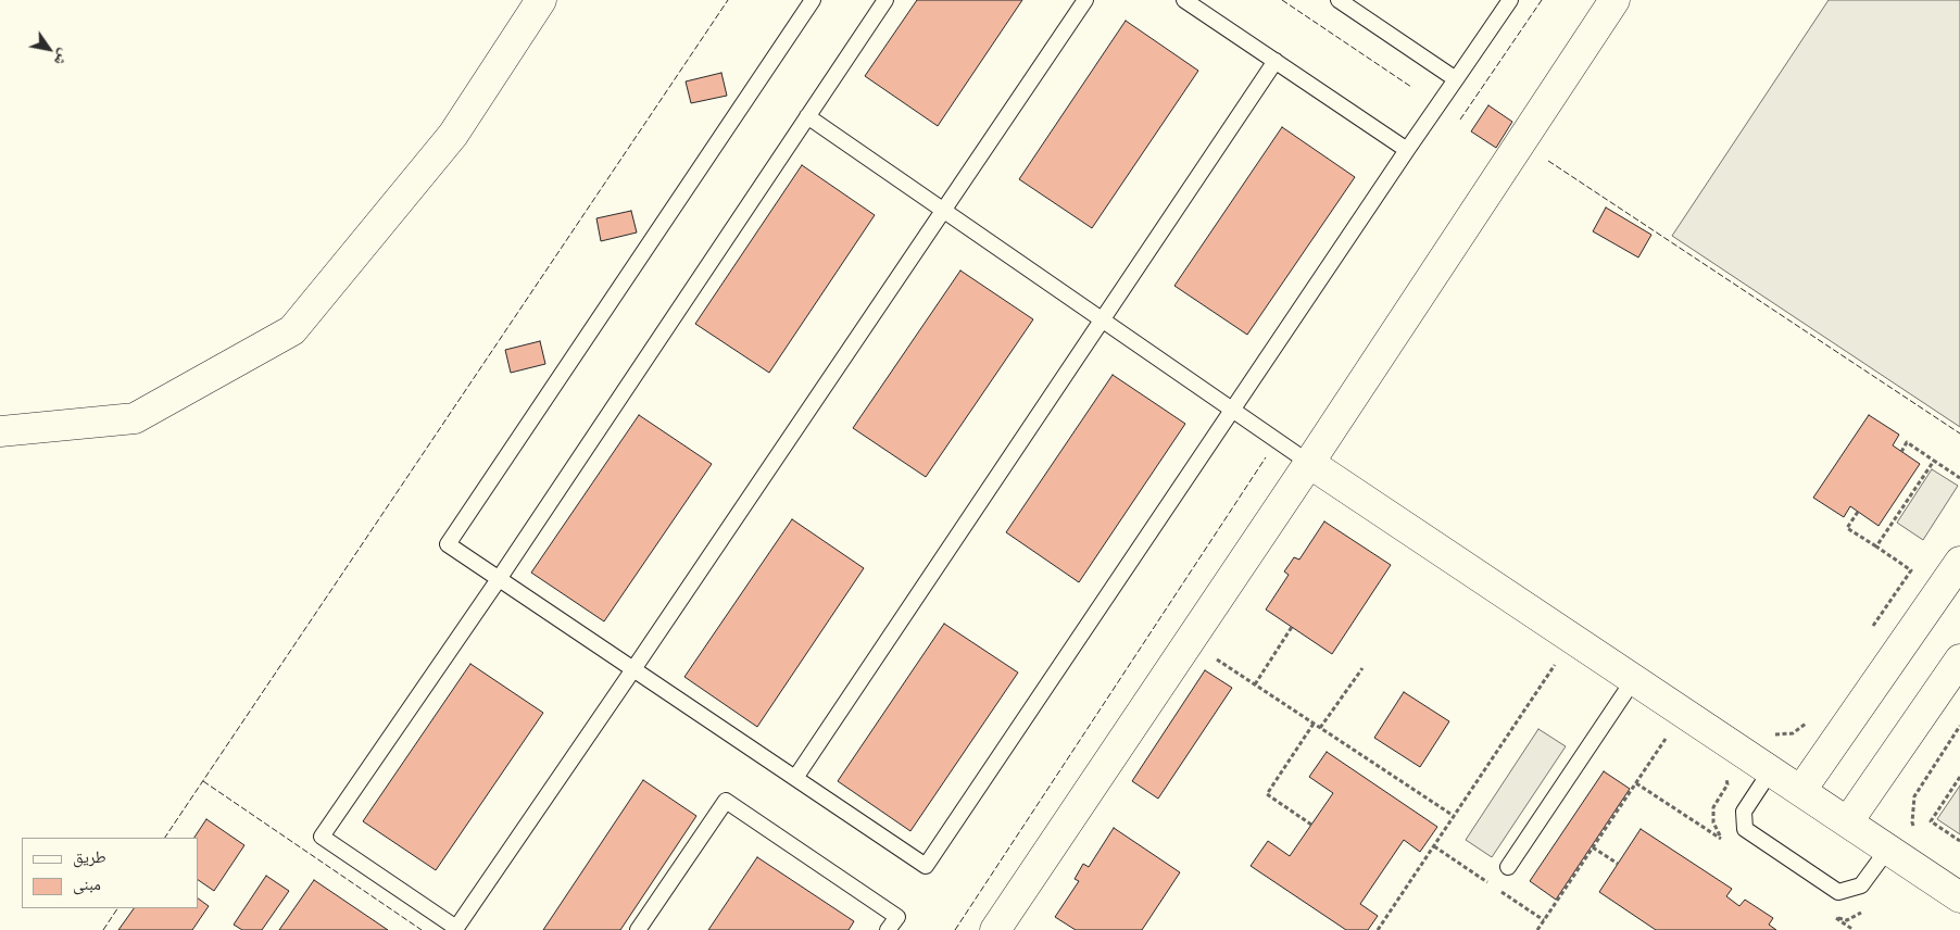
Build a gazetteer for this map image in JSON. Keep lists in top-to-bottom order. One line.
{"legend":["طريق","مبنى"],"north":"bottom right"}
